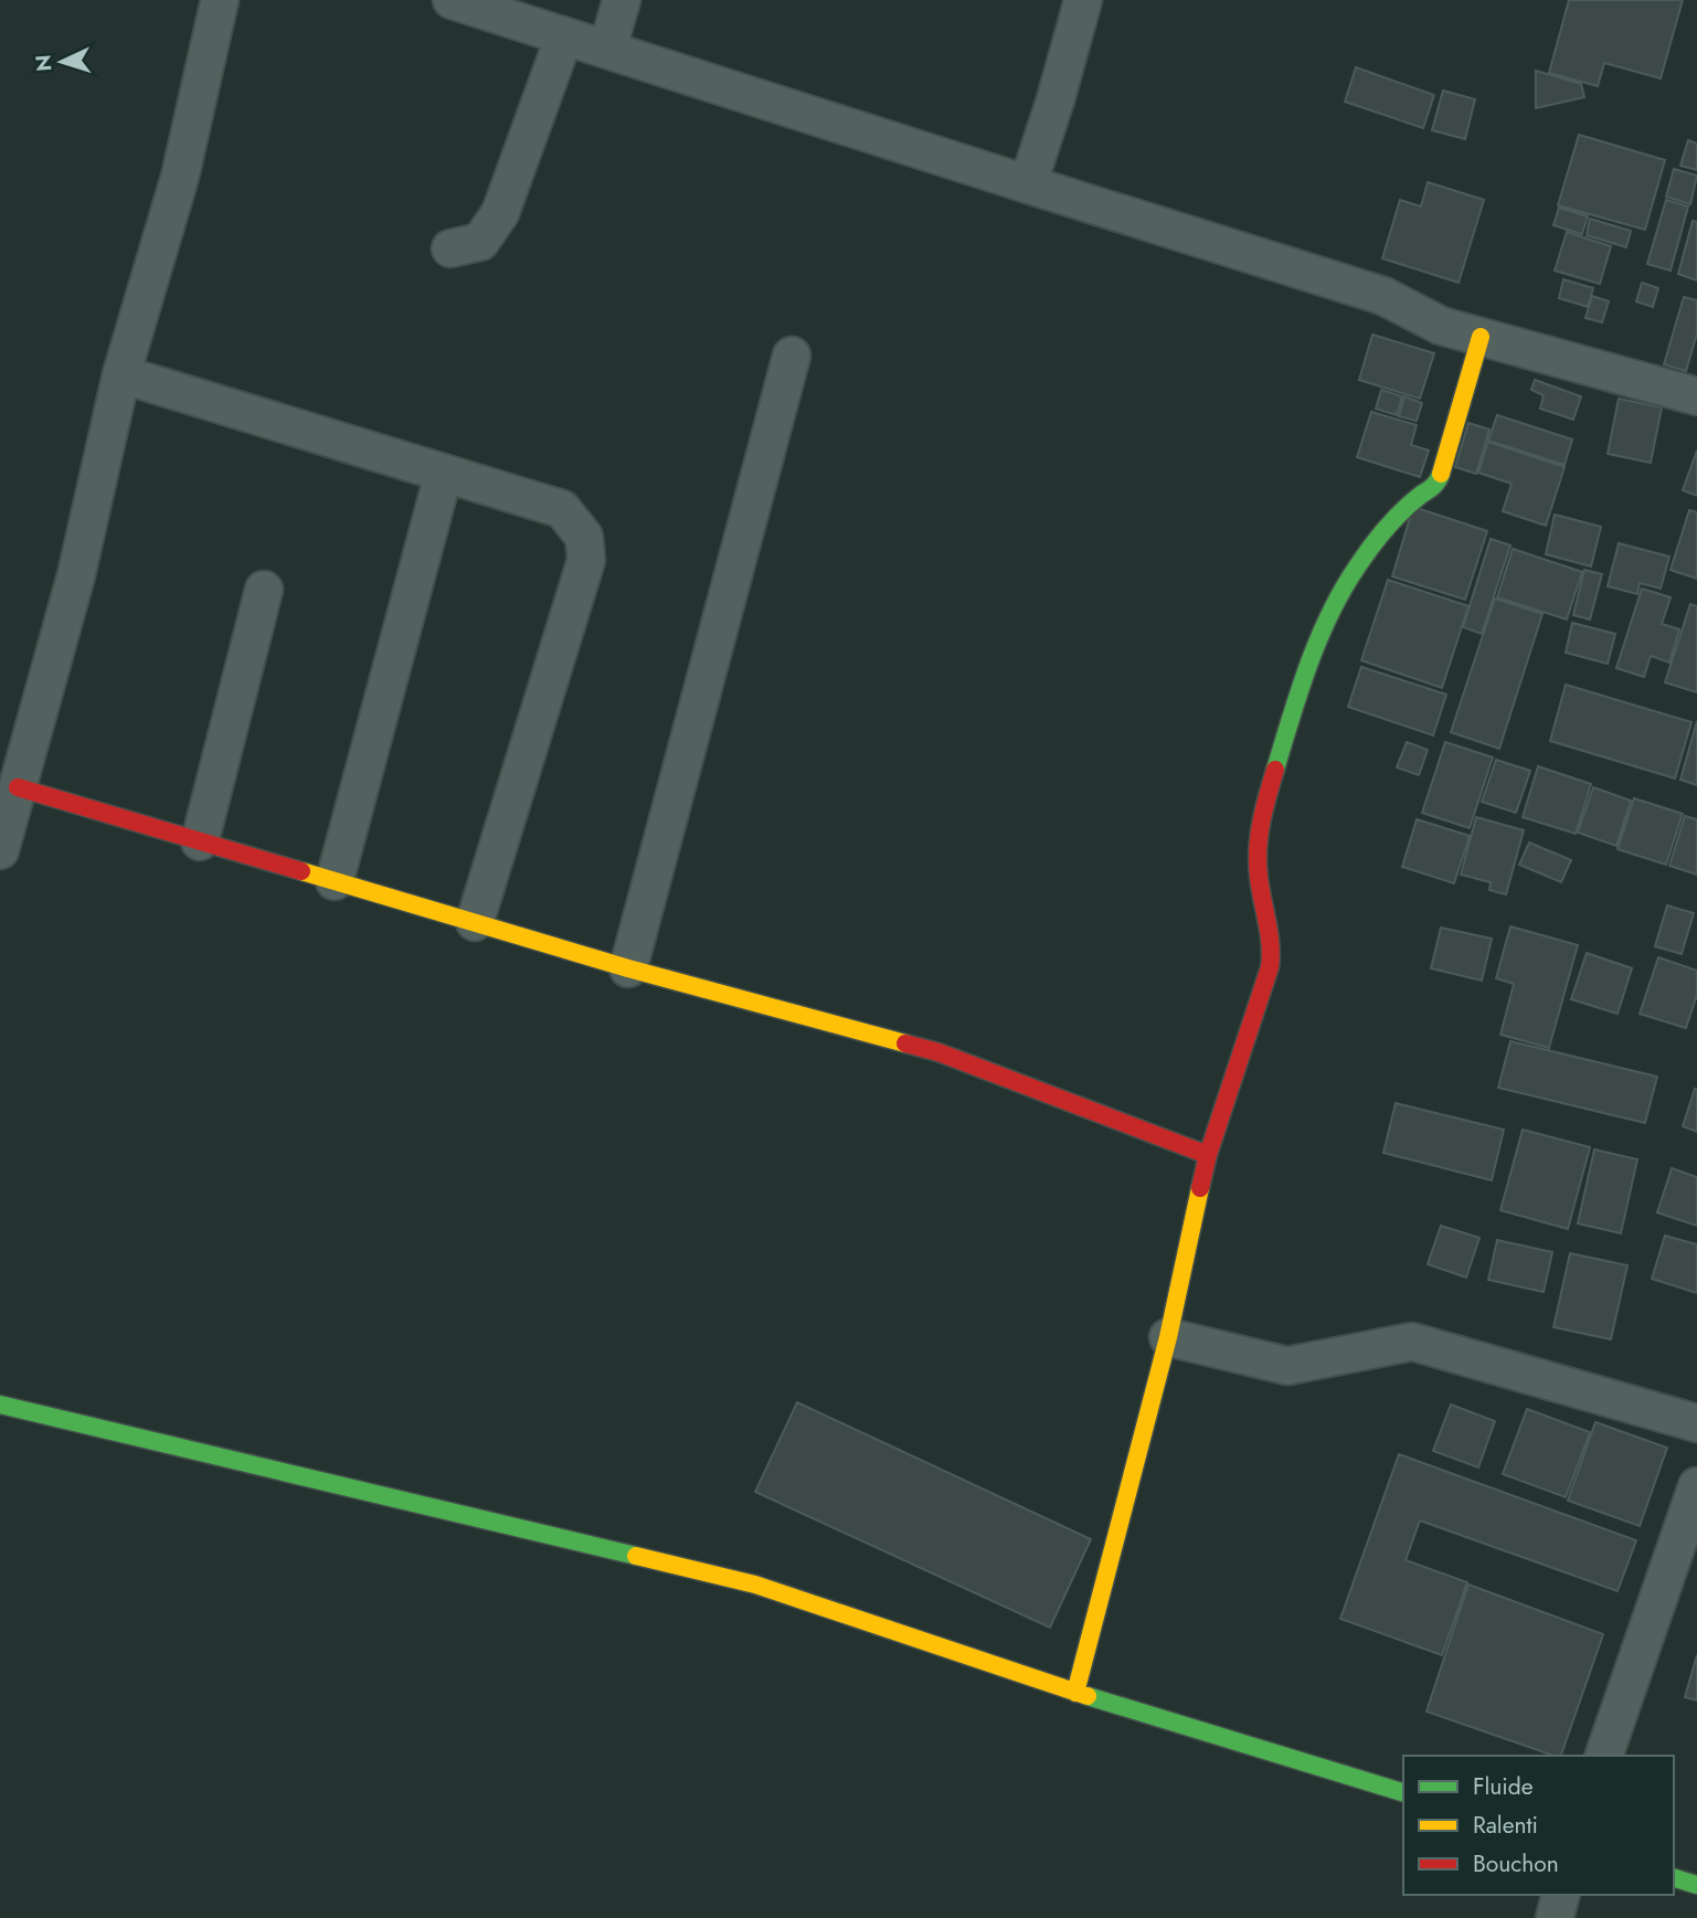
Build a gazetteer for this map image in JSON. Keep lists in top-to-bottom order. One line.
{"legend":["Fluide","Ralenti","Bouchon"],"north":"left"}
